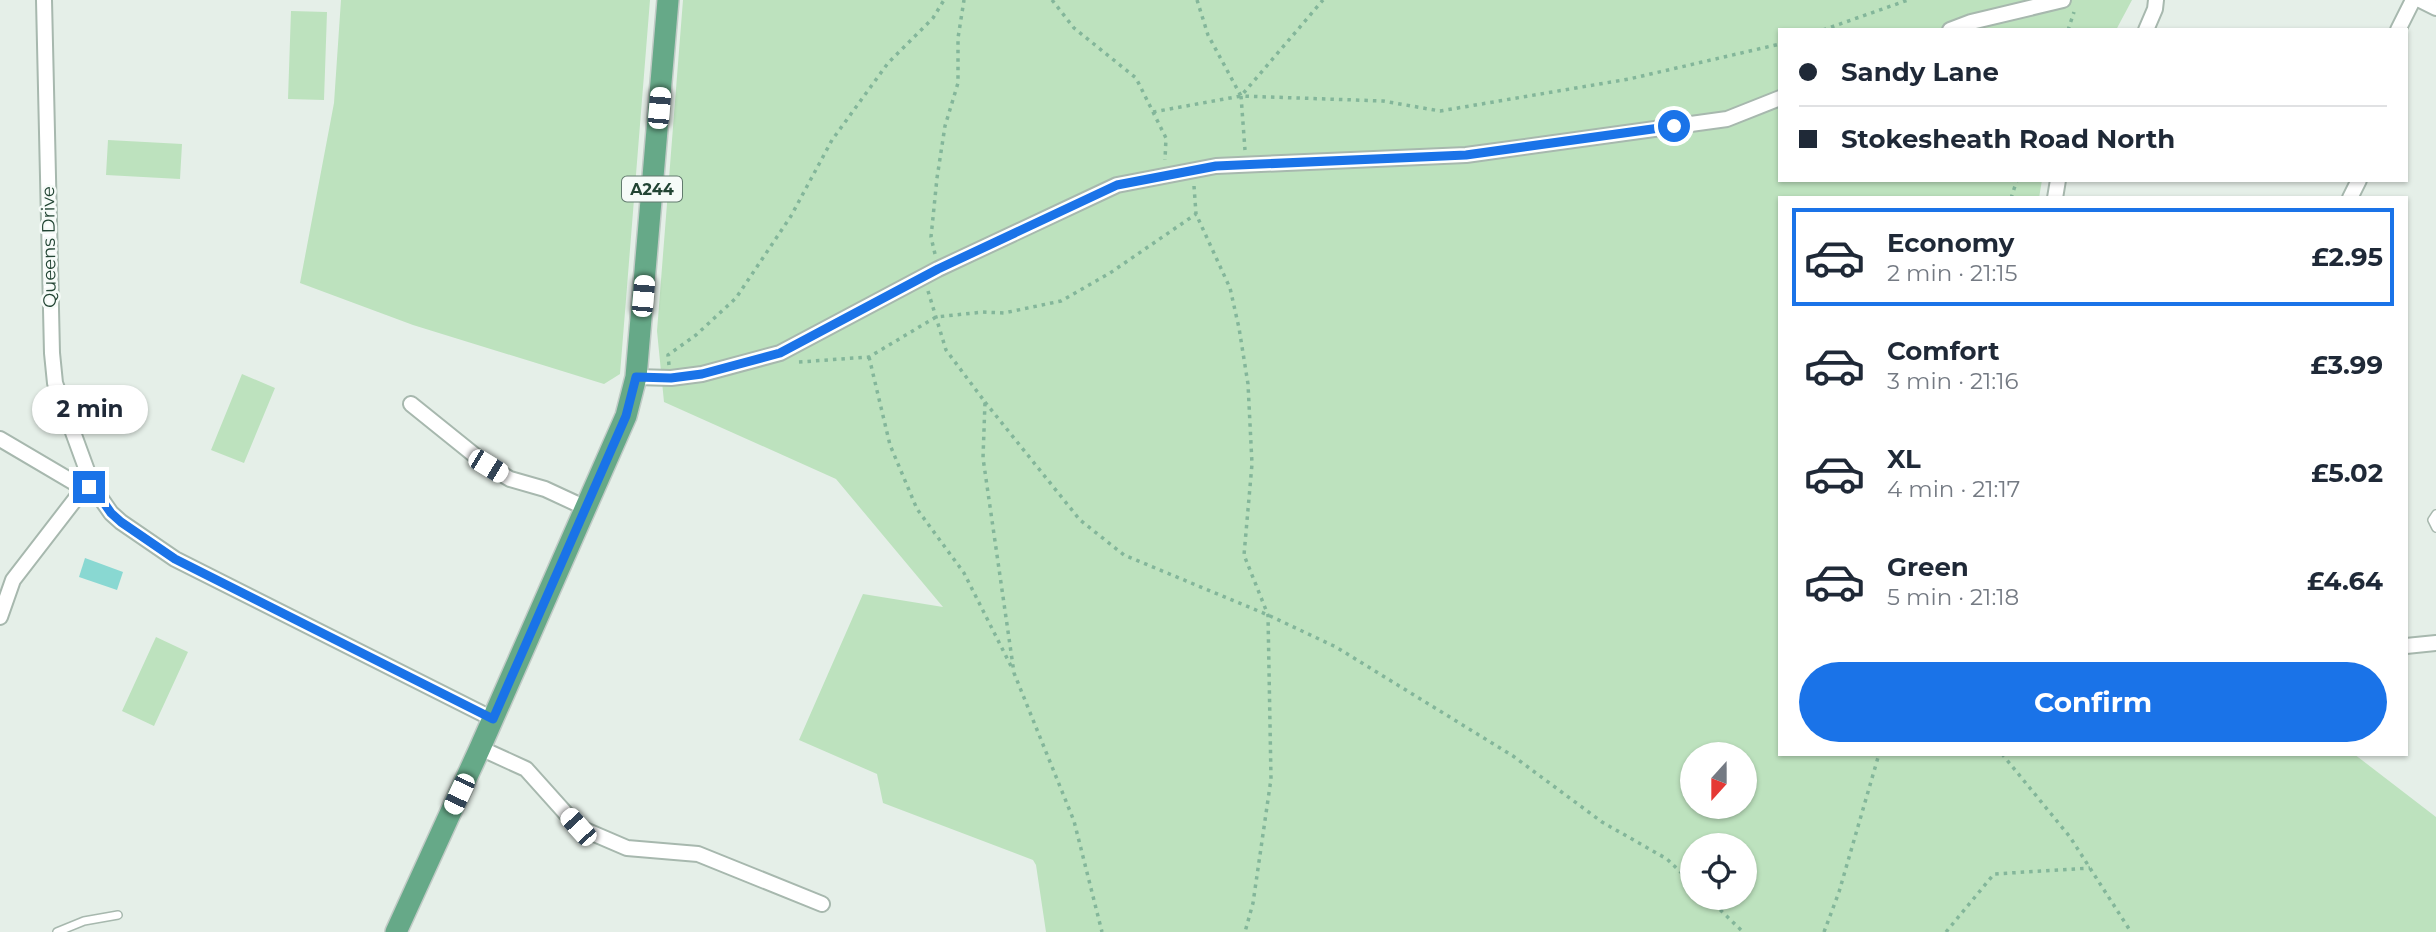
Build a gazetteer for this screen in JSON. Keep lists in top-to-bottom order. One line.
{"streets":{"main road":["A244"],"street":["Queens Drive"]},"north":"bottom","page":{"banner":["Sandy Lane","Stokesheath Road North"],"list":[{"name":"Economy","note":"2 min · 21:15","value":"£2.95"},{"name":"Comfort","note":"3 min · 21:16","value":"£3.99"},{"name":"XL","note":"4 min · 21:17","value":"£5.02"},{"name":"Green","note":"5 min · 21:18","value":"£4.64"}],"bubble":"2 min","buttons":"Confirm"}}
